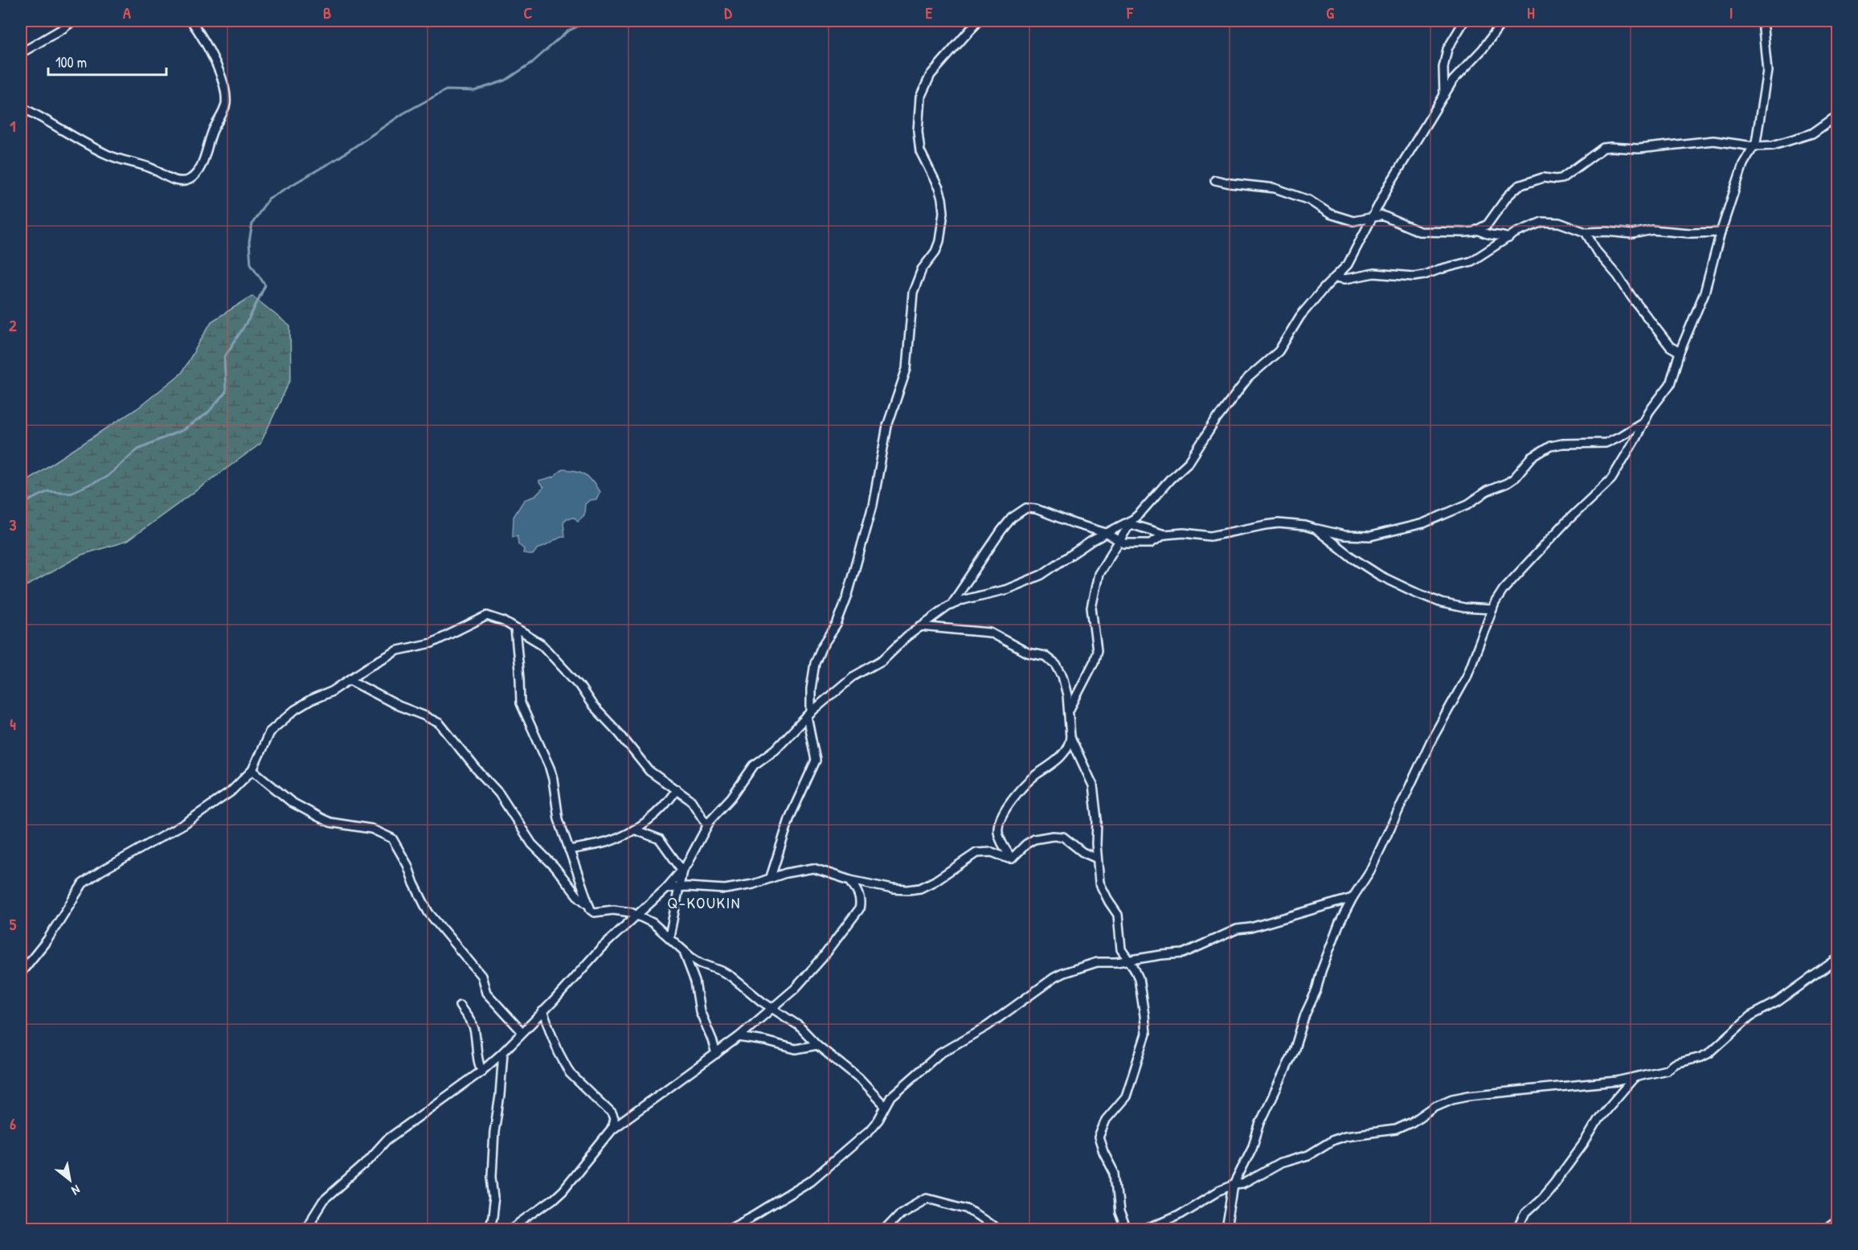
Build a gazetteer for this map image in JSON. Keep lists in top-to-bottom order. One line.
{"districts":["Q-KOUKIN"],"scale_bar":"100 m","north":"bottom right","grid":{"columns":["A","B","C","D","E","F","G","H","I"],"rows":["1","2","3","4","5","6"]}}
